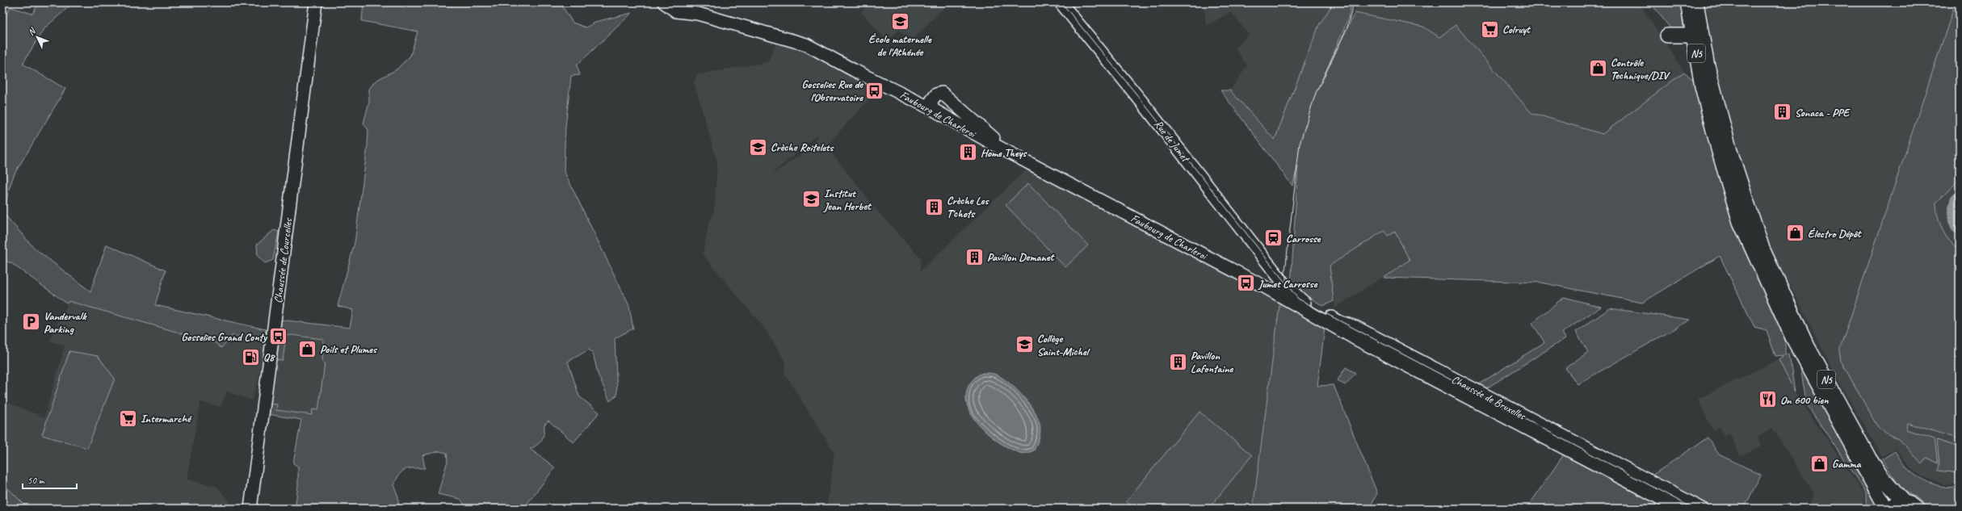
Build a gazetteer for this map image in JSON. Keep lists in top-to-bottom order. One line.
{"streets":{"main road":["N5","Faubourg de Charleroi","Rue de Jumet","Chaussée de Courcelles","Chaussée de Bruxelles"]},"crossings":[["Faubourg de Charleroi","Rue de Jumet"],["Faubourg de Charleroi","Chaussée de Bruxelles"],["Rue de Jumet","Chaussée de Bruxelles"]],"places":{"school or university":["École maternelle de l'Athénée","Crèche Roitelets","Institut Jean Herbet","Collège Saint-Michel"],"supermarket":["Colruyt","Intermarché"],"shop":["Contrôle Technique/DIV","Électro Dépôt","Poils et Plumes","Gamma"],"bus stop":["Gosselies Rue de l'Observatoire","Jumet Carrosse","Gosselies Grand Conty"],"building":["Sonaca - PPE","Home Theys","Crèche Les T'chots","Pavillon Demanet","Pavillon Lafontaine"],"station":["Carrosse"],"parking":["Vandervalk Parking"],"fuel station":["Q8"],"restaurant":["On 600 bien"]},"scale_bar":"50 m","north":"top left"}
